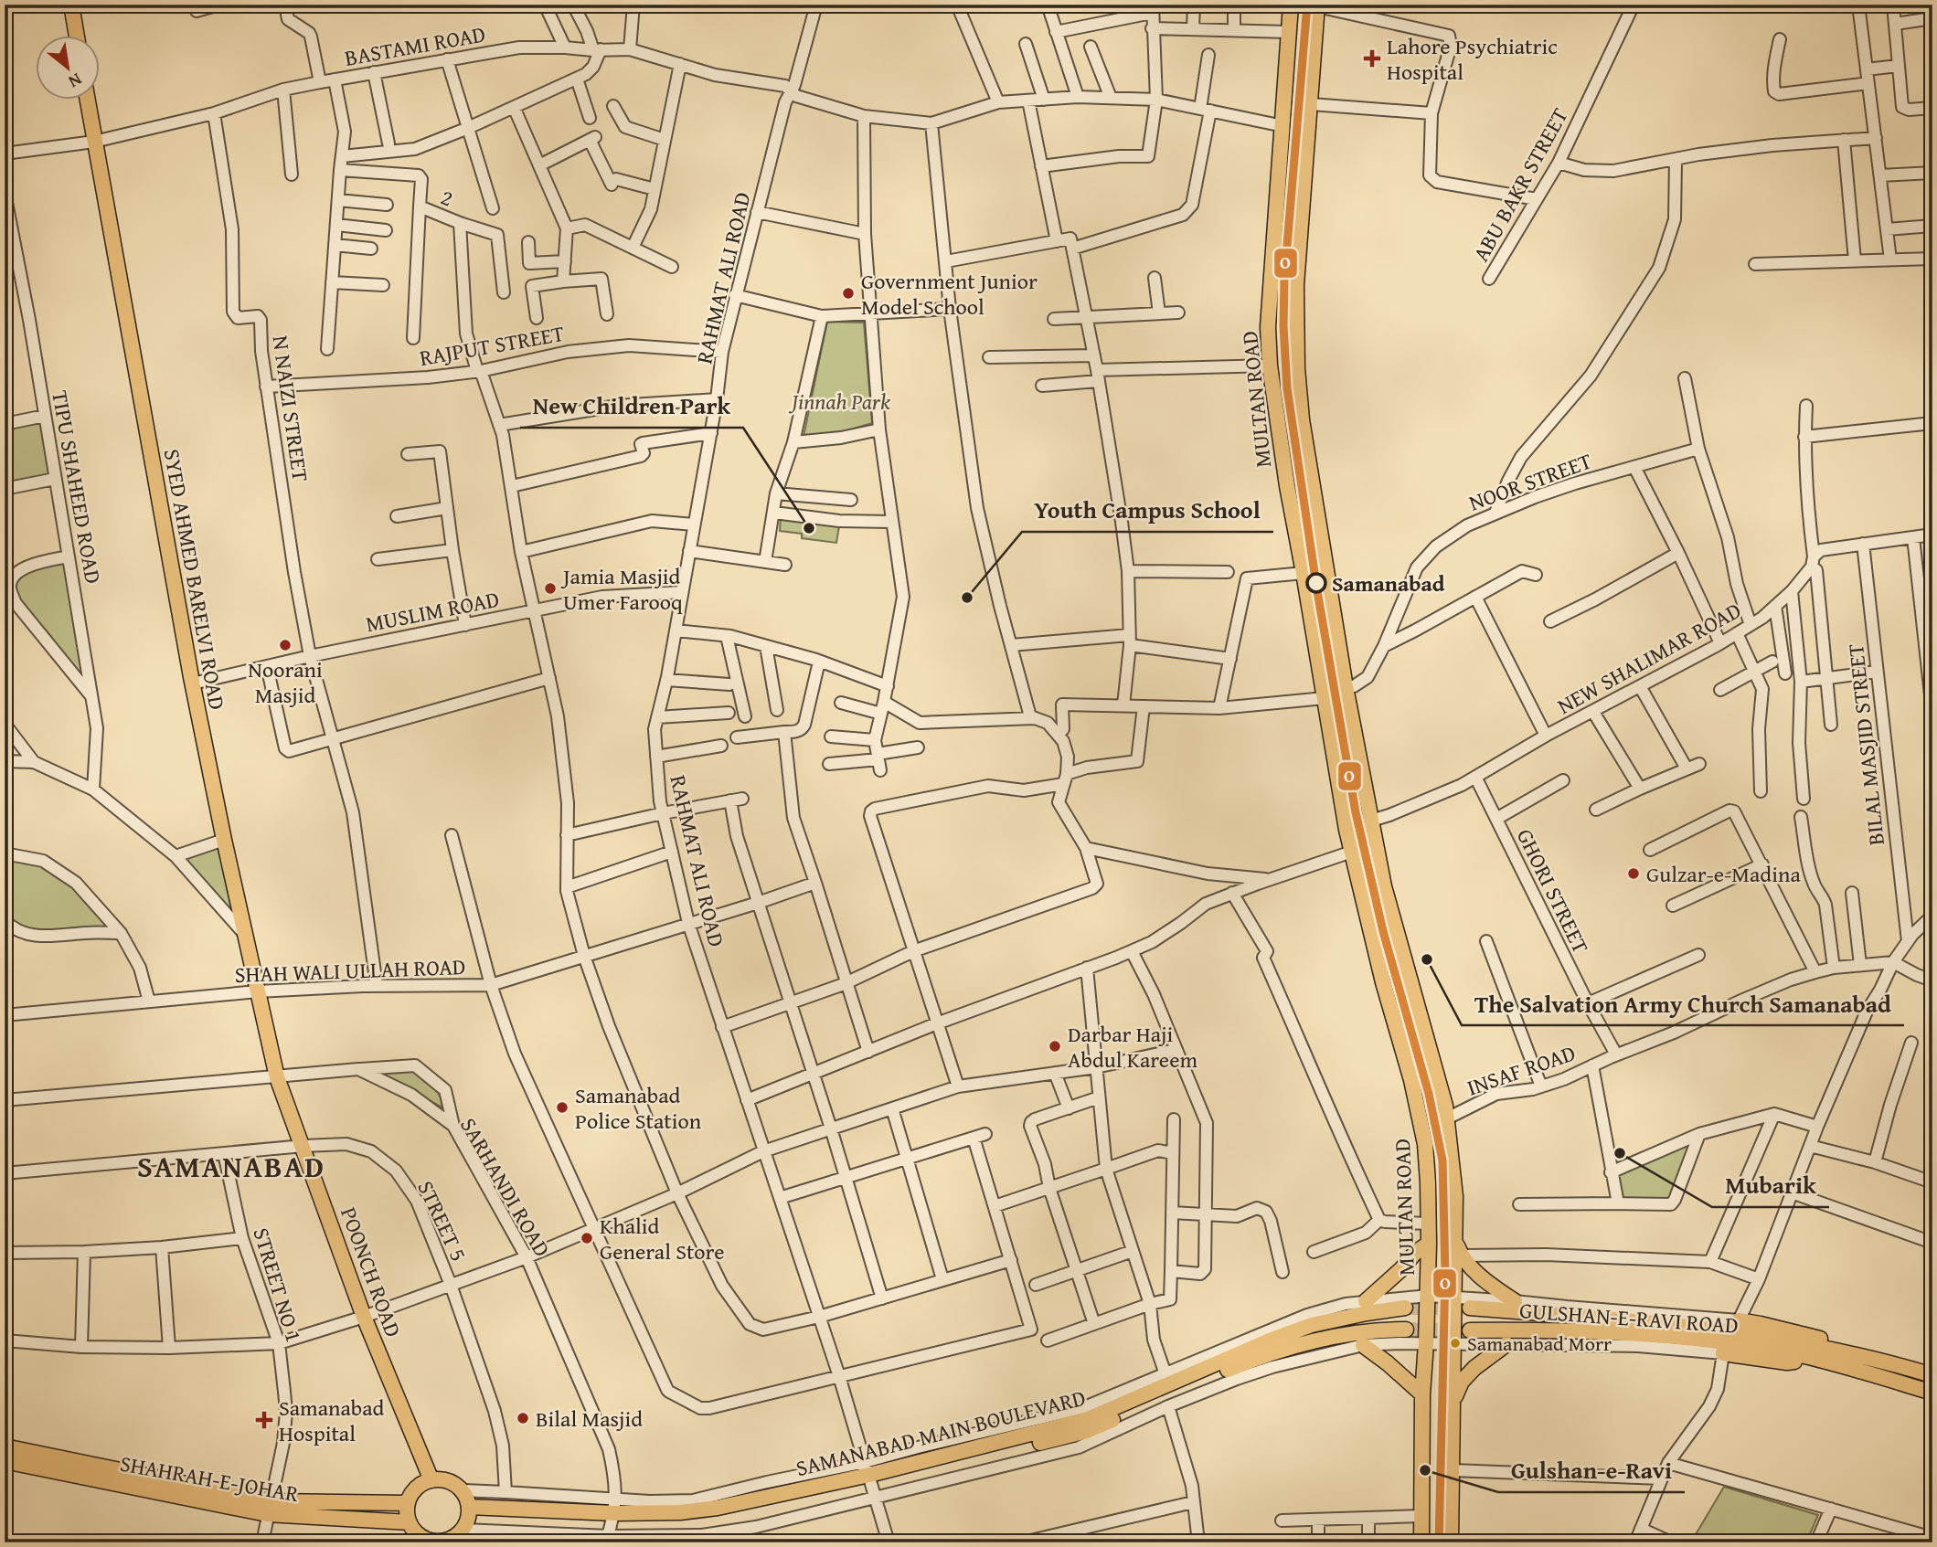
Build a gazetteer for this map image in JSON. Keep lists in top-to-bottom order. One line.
{"streets":{"main road":["MULTAN ROAD","SYED AHMED BARELVI ROAD","POONCH ROAD","GULSHAN-E-RAVI ROAD","SAMANABAD MAIN BOULEVARD","SHAHRAH-E-JOHAR"],"street":["BASTAMI ROAD","ABU BAKR STREET","2","RAHMAT ALI ROAD","RAJPUT STREET","N NAIZI STREET","NOOR STREET","TIPU SHAHEED ROAD","MUSLIM ROAD","NEW SHALIMAR ROAD","BILAL MASJID STREET","GHORI STREET","SHAH WALI ULLAH ROAD","INSAF ROAD","SARHANDI ROAD","STREET 5","STREET NO 1"]},"crossings":[["BASTAMI ROAD","RAHMAT ALI ROAD"],["BASTAMI ROAD","MULTAN ROAD"],["BASTAMI ROAD","N NAIZI STREET"],["BASTAMI ROAD","SYED AHMED BARELVI ROAD"],["2","RAHMAT ALI ROAD"],["2","RAJPUT STREET"],["2","MUSLIM ROAD"],["2","SHAH WALI ULLAH ROAD"],["RAHMAT ALI ROAD","RAJPUT STREET"],["RAHMAT ALI ROAD","MUSLIM ROAD"],["RAHMAT ALI ROAD","SHAH WALI ULLAH ROAD"],["RAHMAT ALI ROAD","SAMANABAD MAIN BOULEVARD"],["RAJPUT STREET","N NAIZI STREET"],["MULTAN ROAD","NOOR STREET"],["MULTAN ROAD","NEW SHALIMAR ROAD"],["MULTAN ROAD","INSAF ROAD"],["N NAIZI STREET","MUSLIM ROAD"],["N NAIZI STREET","SHAH WALI ULLAH ROAD"],["SYED AHMED BARELVI ROAD","MUSLIM ROAD"],["SYED AHMED BARELVI ROAD","SHAH WALI ULLAH ROAD"],["SYED AHMED BARELVI ROAD","POONCH ROAD"],["NEW SHALIMAR ROAD","GHORI STREET"],["GHORI STREET","INSAF ROAD"],["SARHANDI ROAD","SAMANABAD MAIN BOULEVARD"],["STREET 5","POONCH ROAD"],["STREET 5","STREET NO 1"],["POONCH ROAD","SAMANABAD MAIN BOULEVARD"],["POONCH ROAD","SHAHRAH-E-JOHAR"],["STREET NO 1","SHAHRAH-E-JOHAR"],["SAMANABAD MAIN BOULEVARD","SHAHRAH-E-JOHAR"]],"districts":["SAMANABAD"],"parks":["Jinnah Park"],"places":{"health":["Lahore Psychiatric Hospital","Samanabad Hospital"],"other":["Government Junior Model School","New Children Park","Samanabad","Jamia Masjid Umer Farooq","Youth Campus School","Noorani Masjid","Gulzar-e-Madina","The Salvation Army Church Samanabad","Darbar Haji Abdul Kareem","Samanabad Police Station","Mubarik","Khalid General Store","Samanabad Morr","Bilal Masjid","Gulshan-e-Ravi"]},"lines":["transit line O"],"north":"bottom right"}
